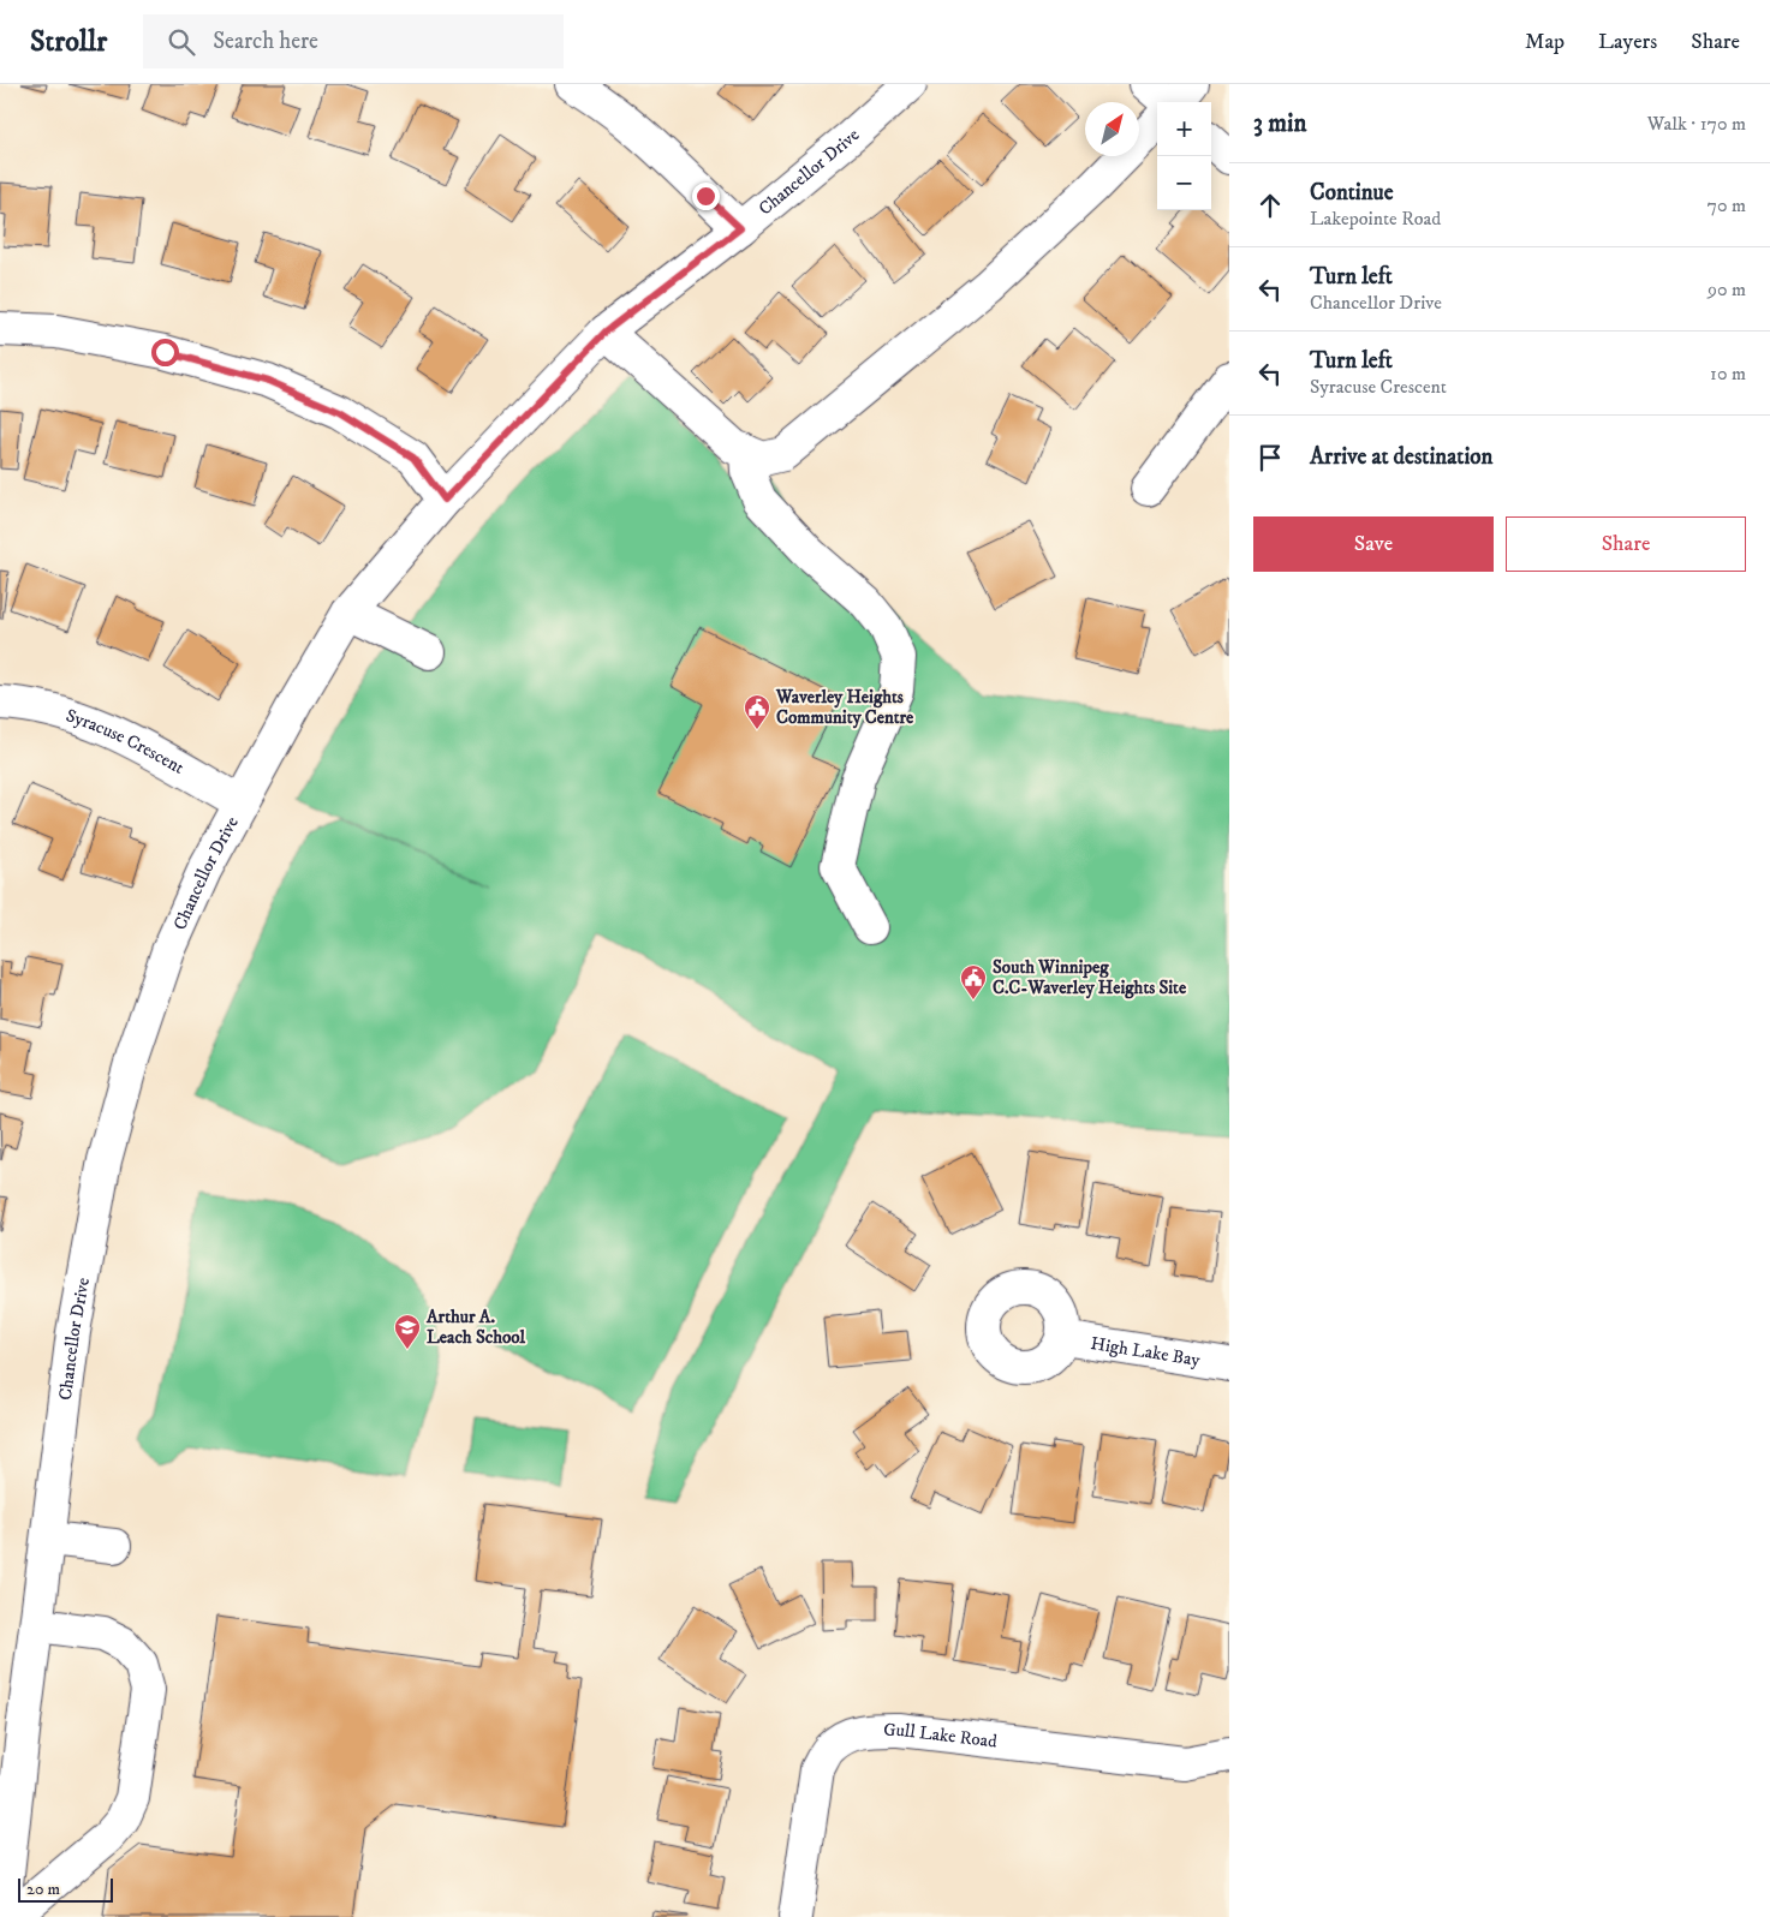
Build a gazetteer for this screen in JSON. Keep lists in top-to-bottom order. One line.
{"streets":{"street":["Chancellor Drive","Syracuse Crescent","High Lake Bay","Gull Lake Road"]},"crossings":[["Chancellor Drive","Syracuse Crescent"]],"places":{"public building":["Waverley Heights Community Centre","South Winnipeg C.C-Waverley Heights Site"],"school or university":["Arthur A. Leach School"]},"scale_bar":"20 m","north":"top right","page":{"header":"Strollr","search":"Search here","nav":["Map","Layers","Share"],"heading":["3 min","Walk · 170 m"],"map_buttons":["+","−"],"list":[["Continue","Lakepointe Road","70 m"],["Turn left","Chancellor Drive","90 m"],["Turn left","Syracuse Crescent","10 m"],"Arrive at destination"],"buttons":["Save","Share"],"scale":"20 m"}}
